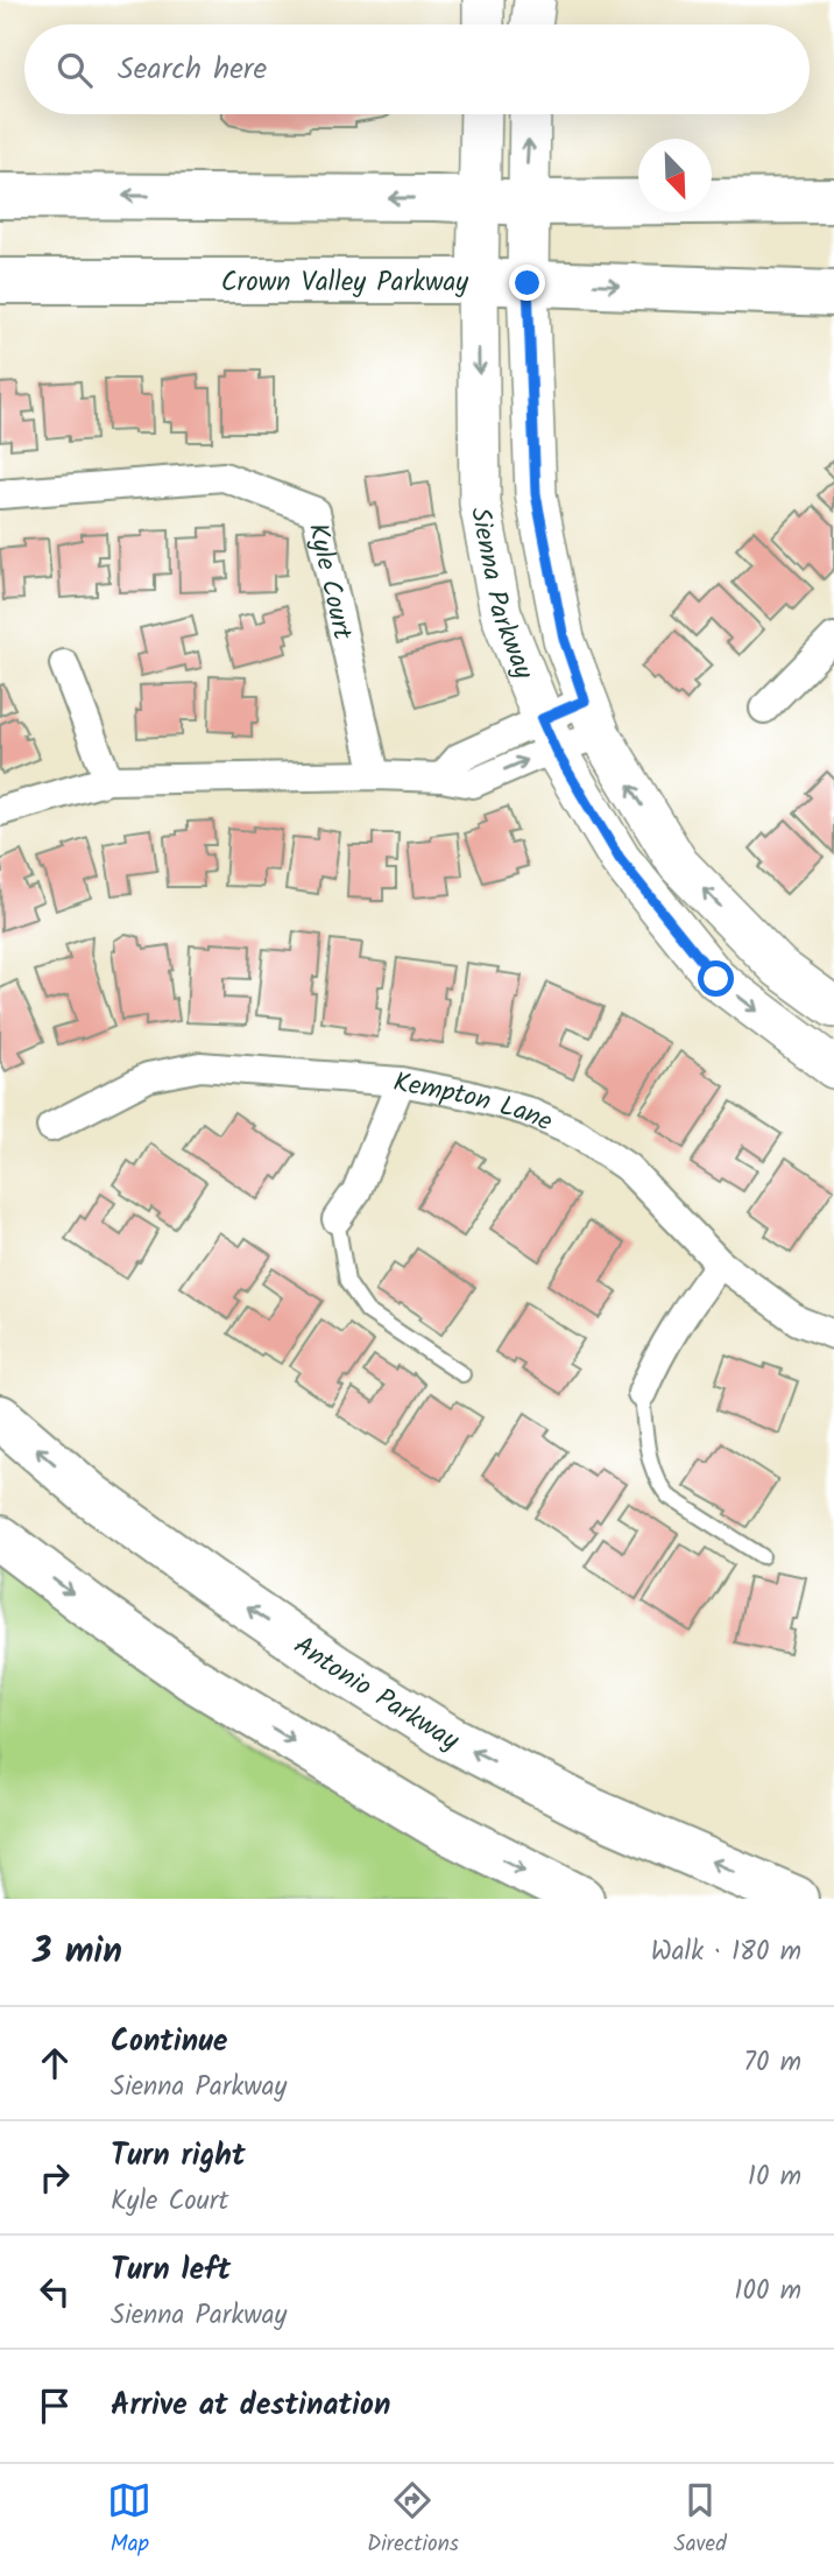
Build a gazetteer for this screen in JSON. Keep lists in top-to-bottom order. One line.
{"streets":{"main road":["Crown Valley Parkway","Sienna Parkway","Antonio Parkway"],"street":["Kyle Court","Kempton Lane"]},"crossings":[["Crown Valley Parkway","Sienna Parkway"]],"north":"bottom right","page":{"search":"Search here","heading":["3 min","Walk · 180 m"],"list":[["Continue","Sienna Parkway","70 m"],["Turn right","Kyle Court","10 m"],["Turn left","Sienna Parkway","100 m"],"Arrive at destination"],"nav":["Map","Directions","Saved"]}}
